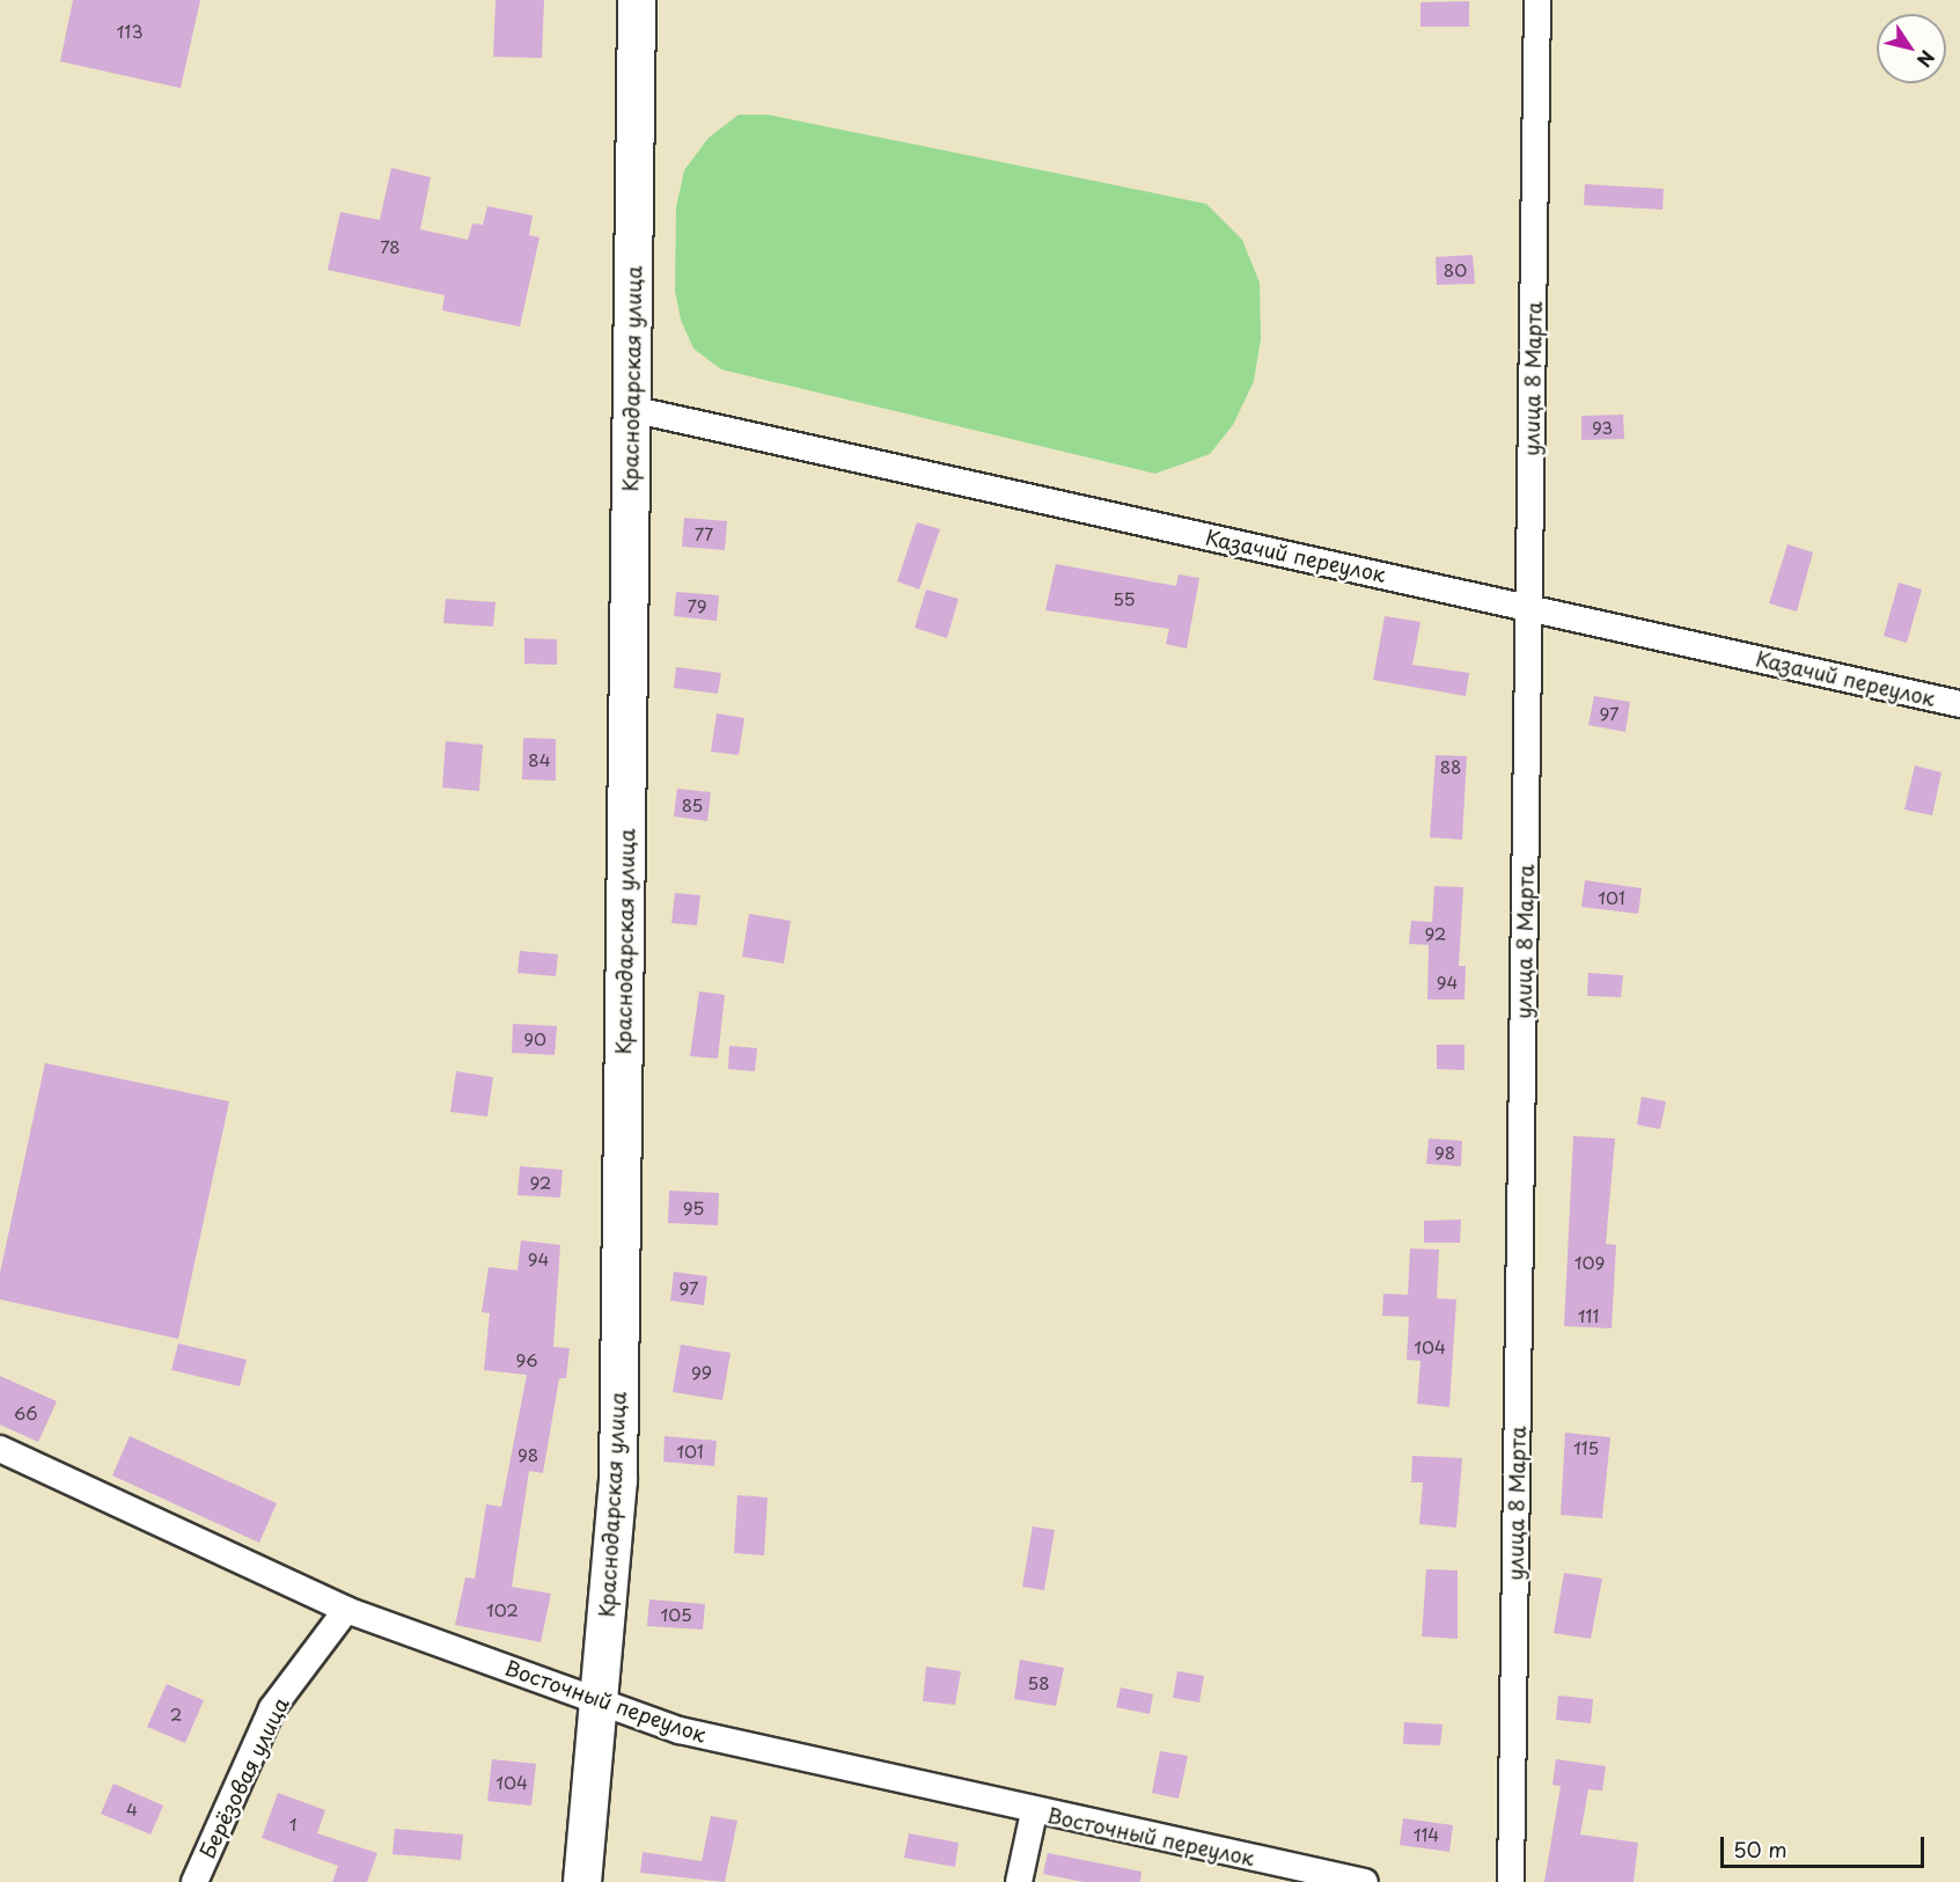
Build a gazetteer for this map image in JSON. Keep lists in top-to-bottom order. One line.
{"streets":{"street":["Краснодарская улица","улица 8 Марта","Казачий переулок","Восточный переулок","Берёзовая улица"]},"crossings":[["Краснодарская улица","Казачий переулок"],["Краснодарская улица","Восточный переулок"],["улица 8 Марта","Казачий переулок"],["Восточный переулок","Берёзовая улица"]],"house_numbers":["113","78","80","93","77","55","79","97","84","88","85","101","92","94","90","98","92","95","94","109","97","111","104","96","99","66","115","101","98","102","105","58","2","104","4","1","114"],"scale_bar":"50 m","north":"bottom right"}
